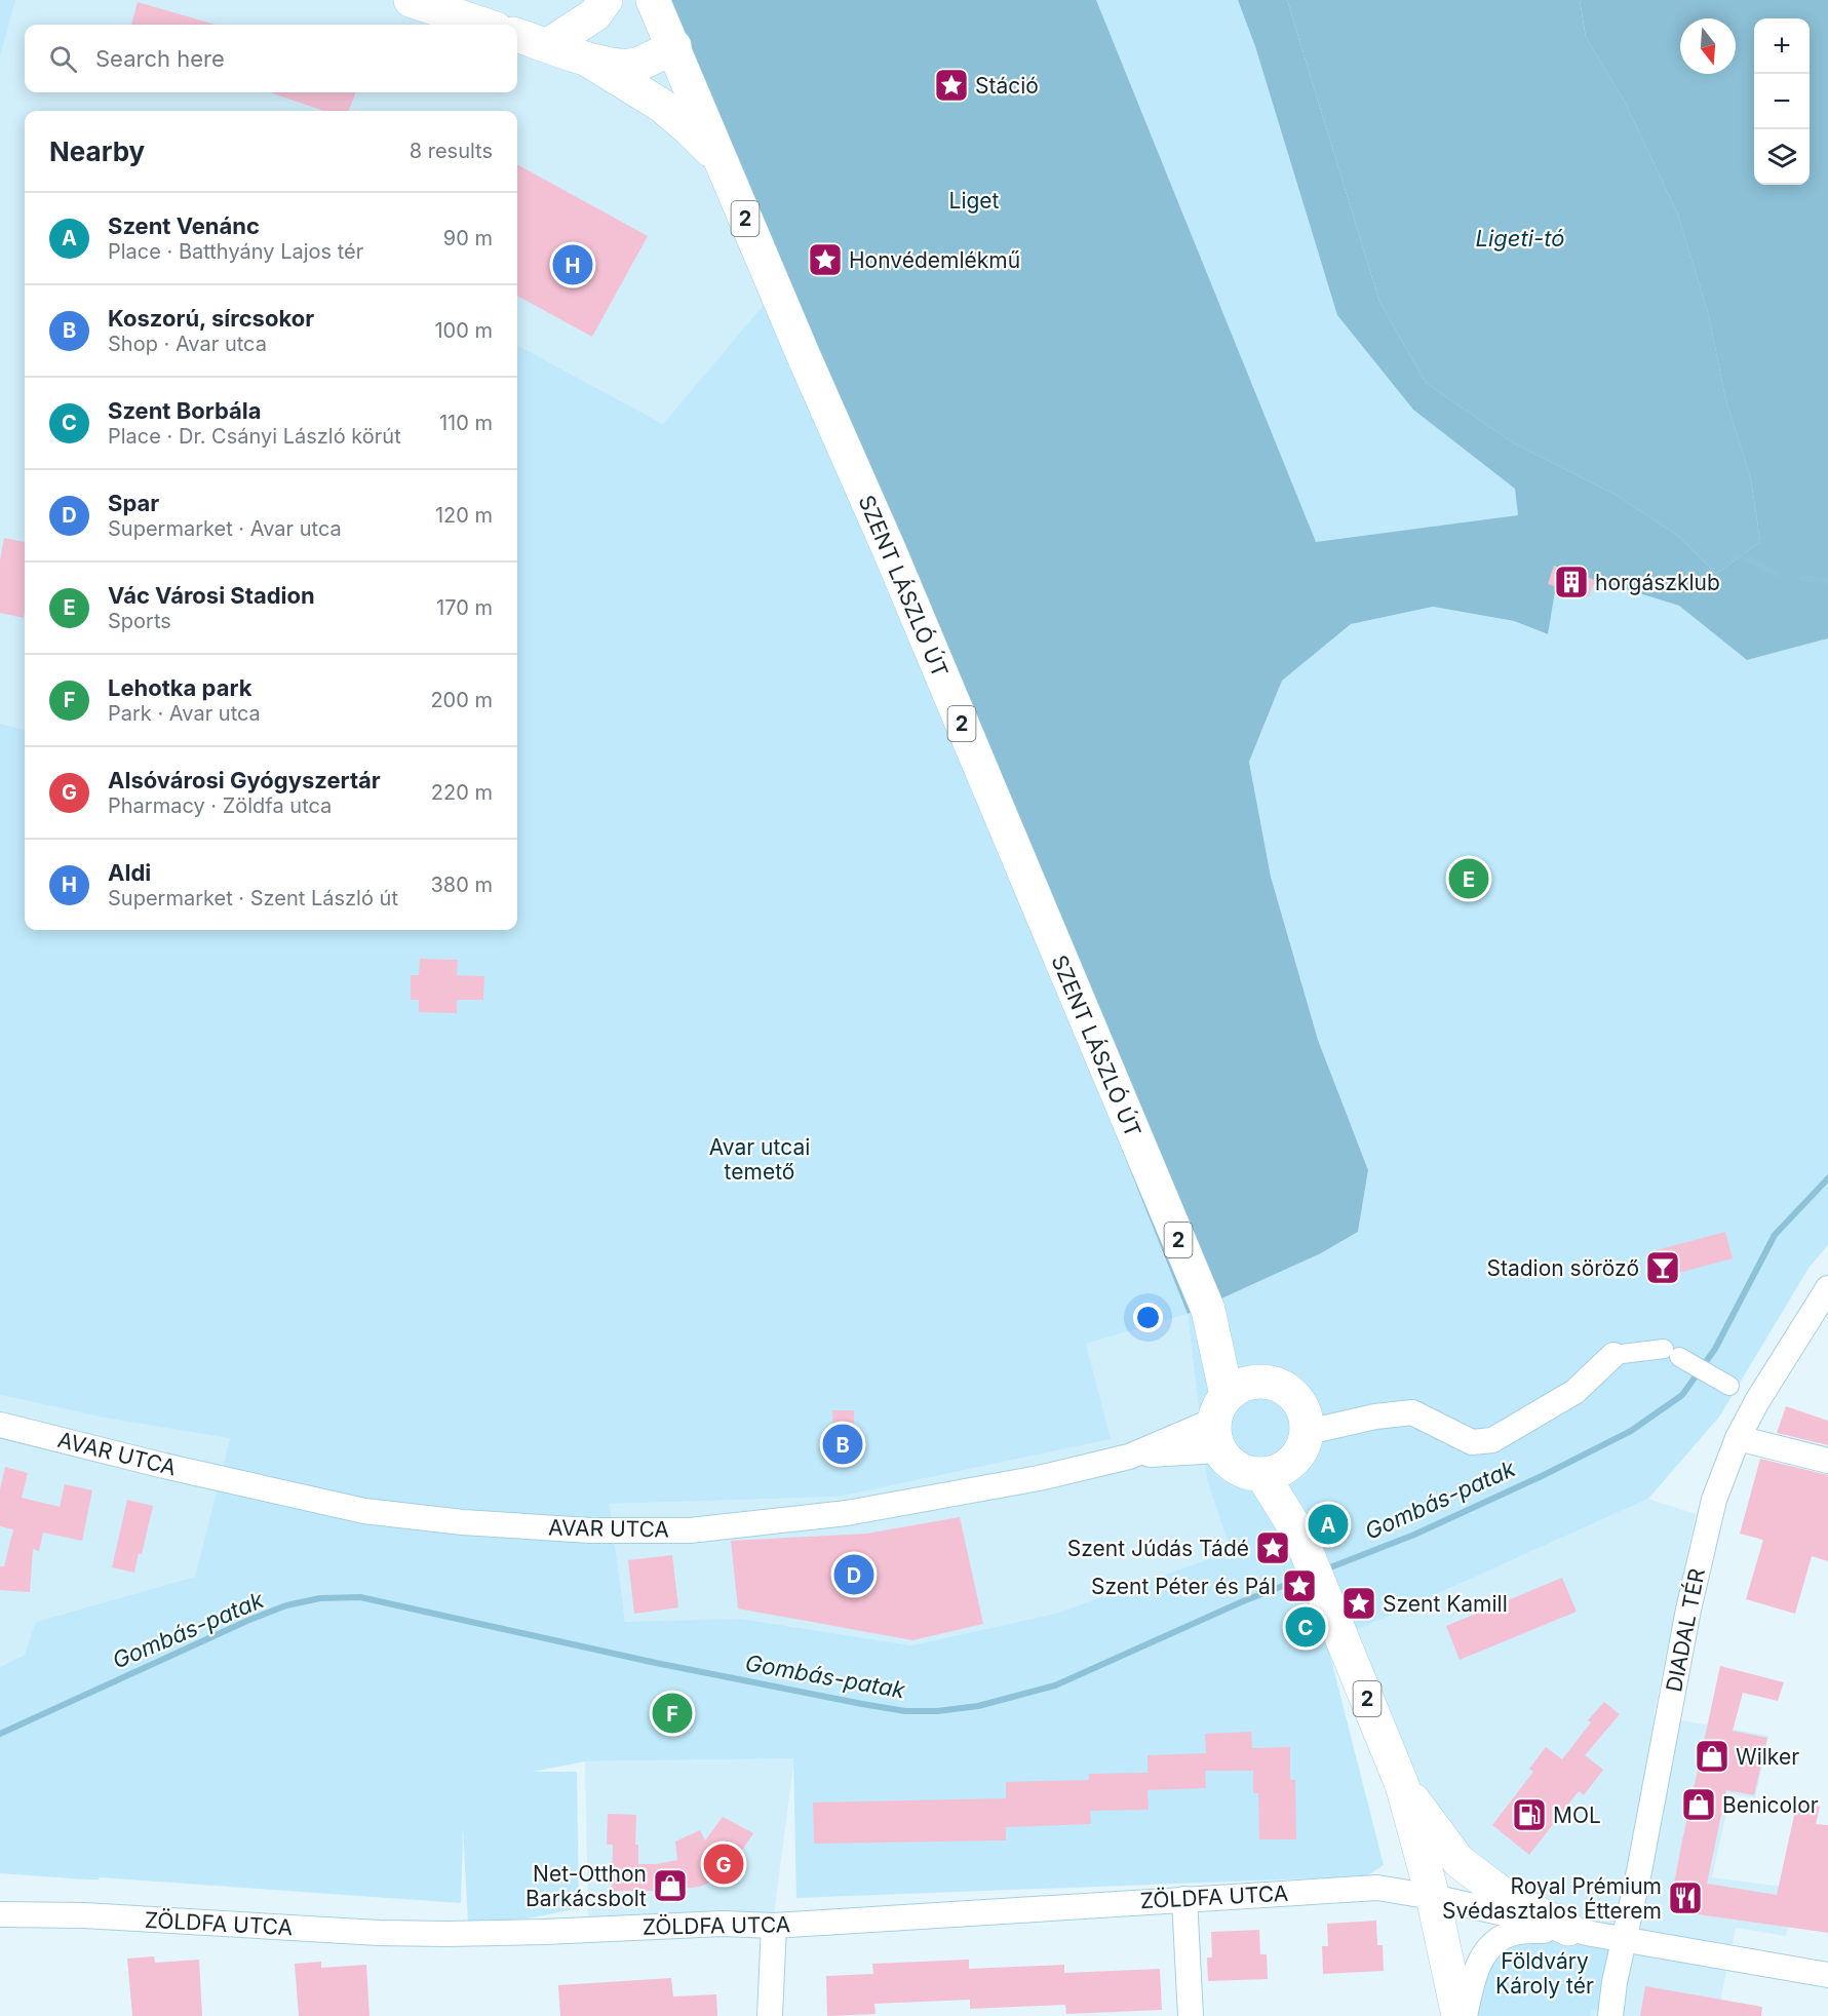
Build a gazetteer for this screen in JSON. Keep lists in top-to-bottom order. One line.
{"streets":{"main road":["2","SZENT LÁSZLÓ ÚT"],"street":["AVAR UTCA","DIADAL TÉR","ZÖLDFA UTCA"]},"crossings":[["2","SZENT LÁSZLÓ ÚT"],["2","AVAR UTCA"],["2","ZÖLDFA UTCA"]],"water":["Ligeti-tó","Gombás-patak"],"parks":["Liget","Avar utcai temető","Földváry Károly tér"],"places":{"place":["Stáció","Honvédemlékmű","Szent Júdás Tádé","Szent Péter és Pál","Szent Kamill"],"building":["horgászklub"],"bar":["Stadion söröző"],"shop":["Wilker","Benicolor","Net-Otthon Barkácsbolt"],"fuel station":["MOL"],"restaurant":["Royal Prémium Svédasztalos Étterem"]},"north":"bottom","page":{"map_buttons":["+","−"],"search":"Search here","heading":["Nearby","8 results"],"list":[{"mark":"A","name":"Szent Venánc","note":"Place · Batthyány Lajos tér","value":"90 m"},{"mark":"B","name":"Koszorú, sírcsokor","note":"Shop · Avar utca","value":"100 m"},{"mark":"C","name":"Szent Borbála","note":"Place · Dr. Csányi László körút","value":"110 m"},{"mark":"D","name":"Spar","note":"Supermarket · Avar utca","value":"120 m"},{"mark":"E","name":"Vác Városi Stadion","note":"Sports","value":"170 m"},{"mark":"F","name":"Lehotka park","note":"Park · Avar utca","value":"200 m"},{"mark":"G","name":"Alsóvárosi Gyógyszertár","note":"Pharmacy · Zöldfa utca","value":"220 m"},{"mark":"H","name":"Aldi","note":"Supermarket · Szent László út","value":"380 m"}],"pins":["H","E","B","A","D","C","F","G"]}}
